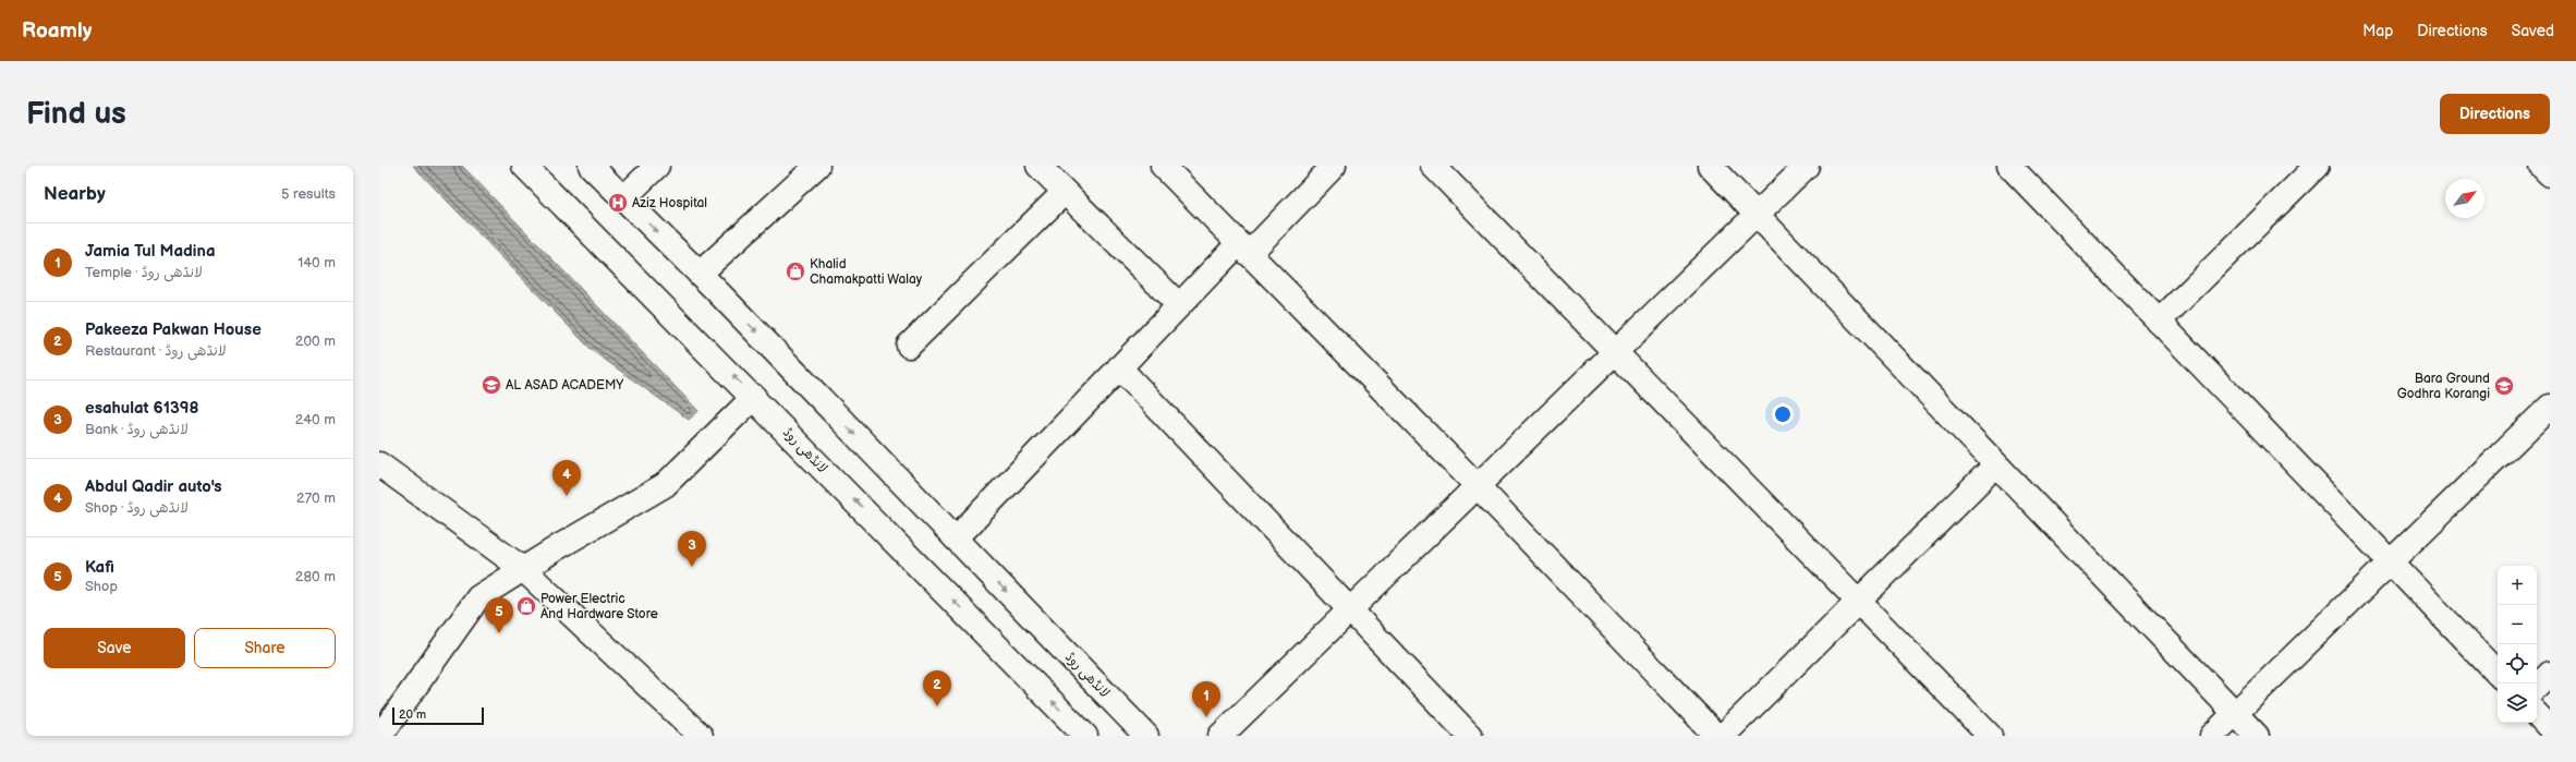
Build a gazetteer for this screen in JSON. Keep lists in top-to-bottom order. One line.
{"streets":{"street":["لانڈھی روڈ"]},"places":{"hospital":["Aziz Hospital"],"shop":["Khalid Chamakpatti Walay","Power Electric And Hardware Store"],"school or university":["AL ASAD ACADEMY","Bara Ground Godhra Korangi"]},"scale_bar":"20 m","north":"top right","page":{"header":"Roamly","nav":["Map","Directions","Saved"],"buttons":["Directions",["Save","Share"]],"title":"Find us","heading":["Nearby","5 results"],"list":[{"mark":"1","name":"Jamia Tul Madina","note":"Temple · لانڈھی روڈ","value":"140 m"},{"mark":"2","name":"Pakeeza Pakwan House","note":"Restaurant · لانڈھی روڈ","value":"200 m"},{"mark":"3","name":"esahulat 61398","note":"Bank · لانڈھی روڈ","value":"240 m"},{"mark":"4","name":"Abdul Qadir auto's","note":"Shop · لانڈھی روڈ","value":"270 m"},{"mark":"5","name":"Kafi","note":"Shop","value":"280 m"}],"pins":["4","3","5","2","1"],"map_buttons":["+","−"],"scale":"20 m"}}
